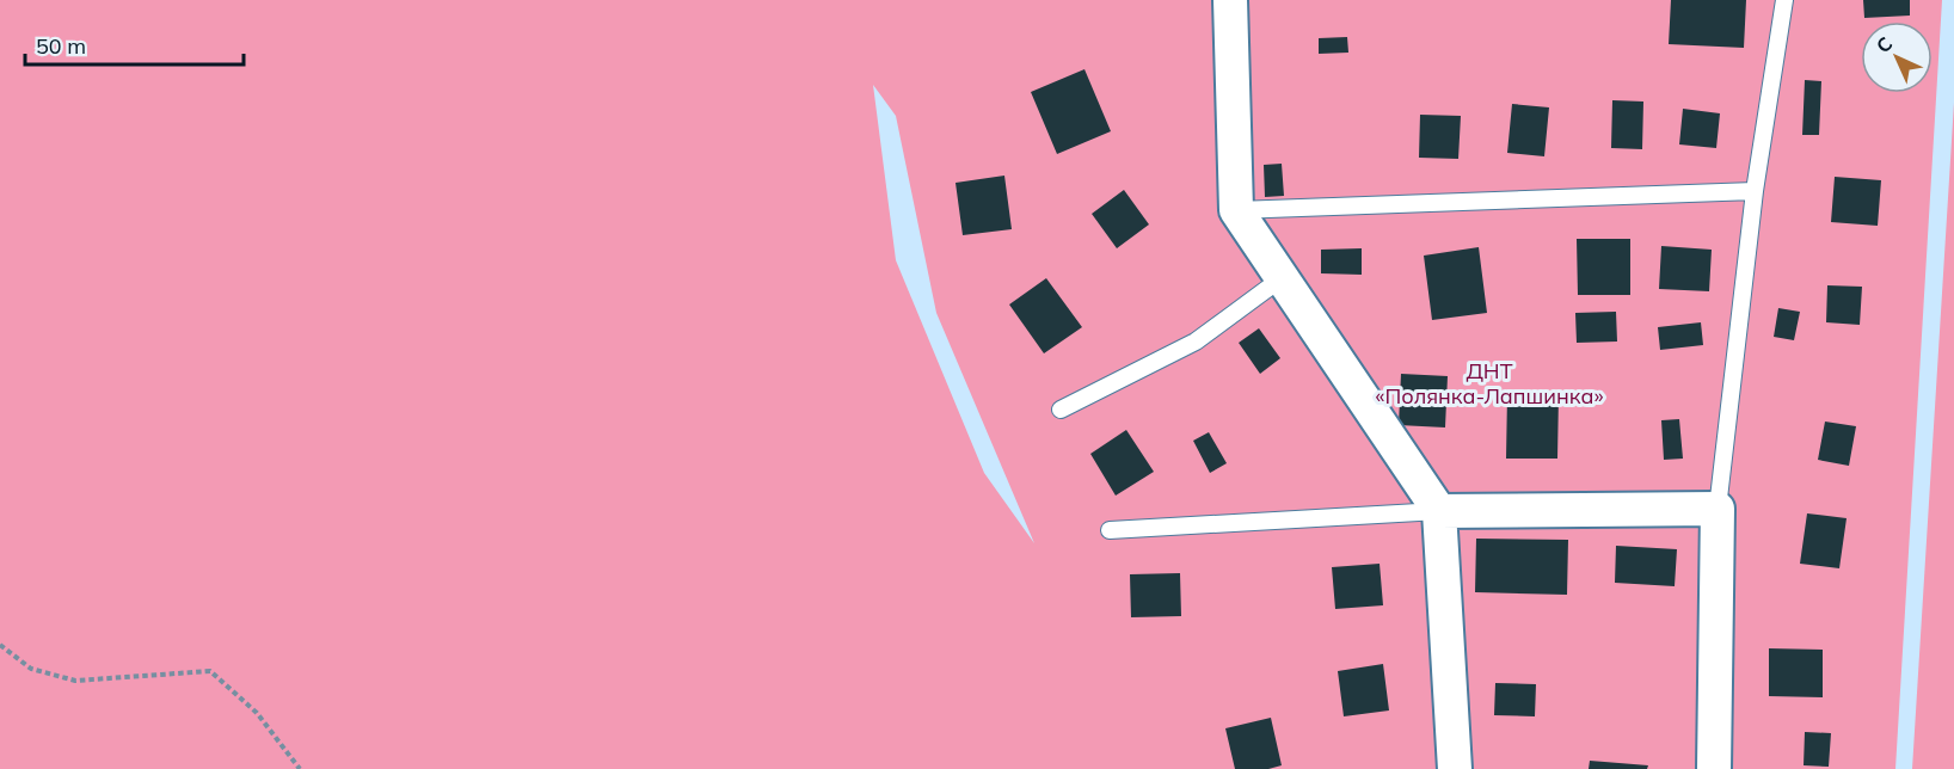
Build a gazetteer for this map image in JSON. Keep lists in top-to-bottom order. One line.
{"parks":["ДНТ «Полянка-Лапшинка»"],"scale_bar":"50 m","north":"top left"}
